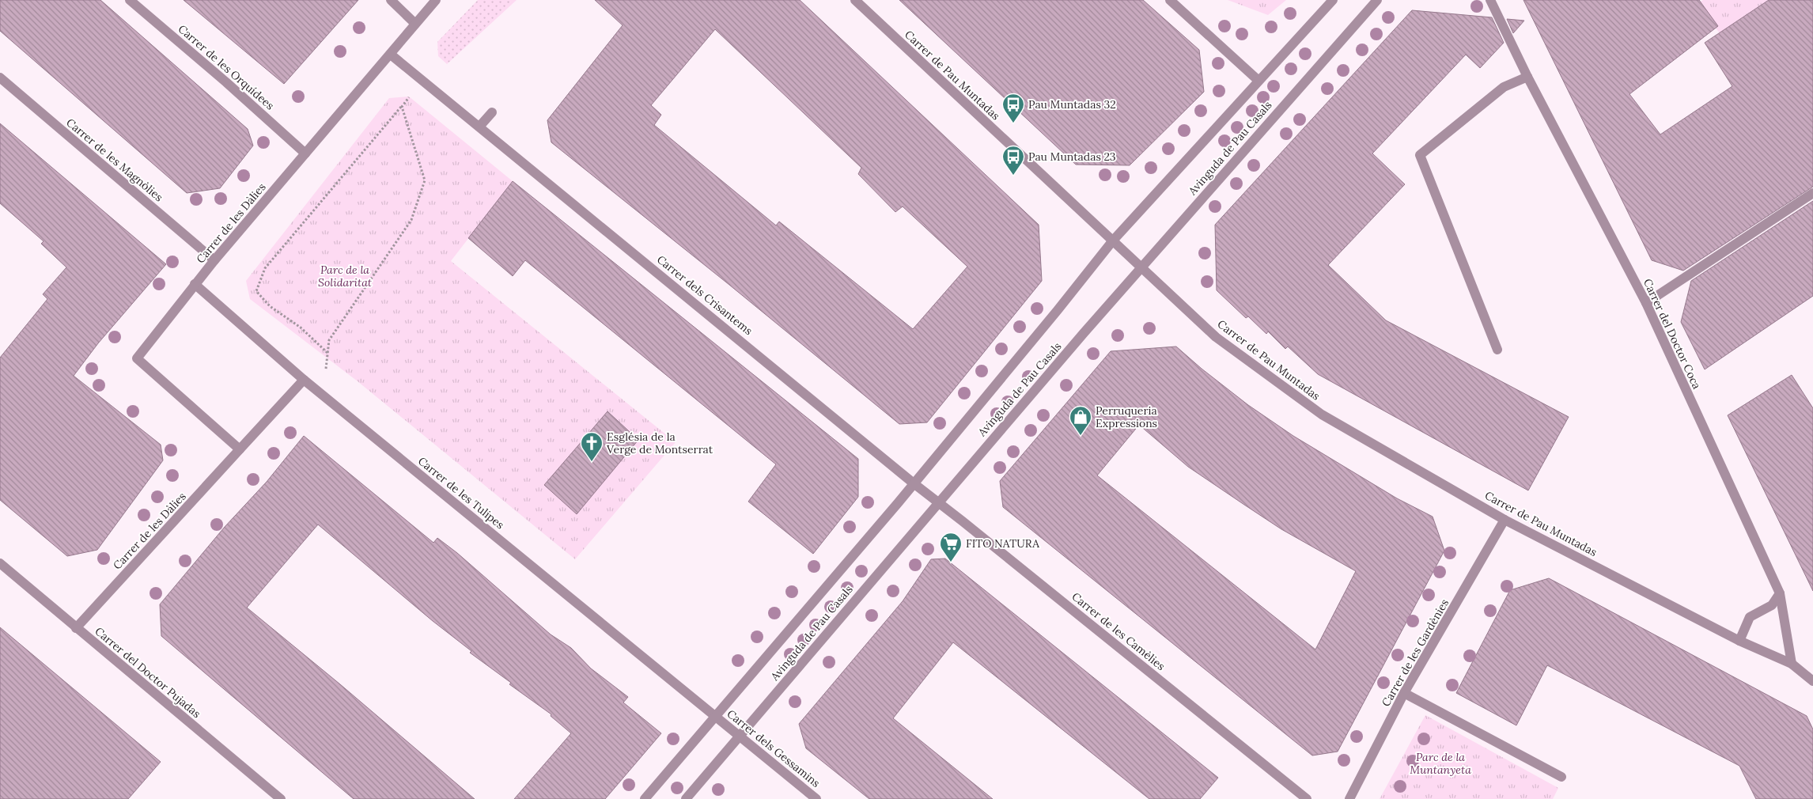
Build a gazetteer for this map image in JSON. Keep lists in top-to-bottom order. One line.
{"streets":{"street":["Carrer de les Orquídees","Carrer de Pau Muntadas","Avinguda de Pau Casals","Carrer de les Magnòlies","Carrer de les Dàlies","Carrer dels Crisantems","Carrer del Doctor Coca","Carrer de les Tulipes","Carrer de les Camèlies","Carrer de les Gardènies","Carrer del Doctor Pujadas","Carrer dels Gessamins"]},"crossings":[["Carrer de les Orquídees","Carrer de les Dàlies"],["Carrer de Pau Muntadas","Avinguda de Pau Casals"],["Carrer de Pau Muntadas","Carrer del Doctor Coca"],["Carrer de Pau Muntadas","Carrer de les Gardènies"],["Avinguda de Pau Casals","Carrer dels Crisantems"],["Avinguda de Pau Casals","Carrer de les Tulipes"],["Avinguda de Pau Casals","Carrer de les Camèlies"],["Avinguda de Pau Casals","Carrer dels Gessamins"],["Carrer de les Magnòlies","Carrer de les Dàlies"],["Carrer de les Dàlies","Carrer dels Crisantems"],["Carrer de les Dàlies","Carrer de les Tulipes"],["Carrer de les Dàlies","Carrer del Doctor Pujadas"],["Carrer dels Crisantems","Carrer de les Camèlies"],["Carrer de les Tulipes","Carrer dels Gessamins"]],"parks":["Parc de la Solidaritat","Parc de la Muntanyeta"],"places":{"bus stop":["Pau Muntadas 32","Pau Muntadas 23"],"shop":["Perruqueria Expressions"],"church":["Església de la Verge de Montserrat"],"supermarket":["FITO NATURA"]}}
